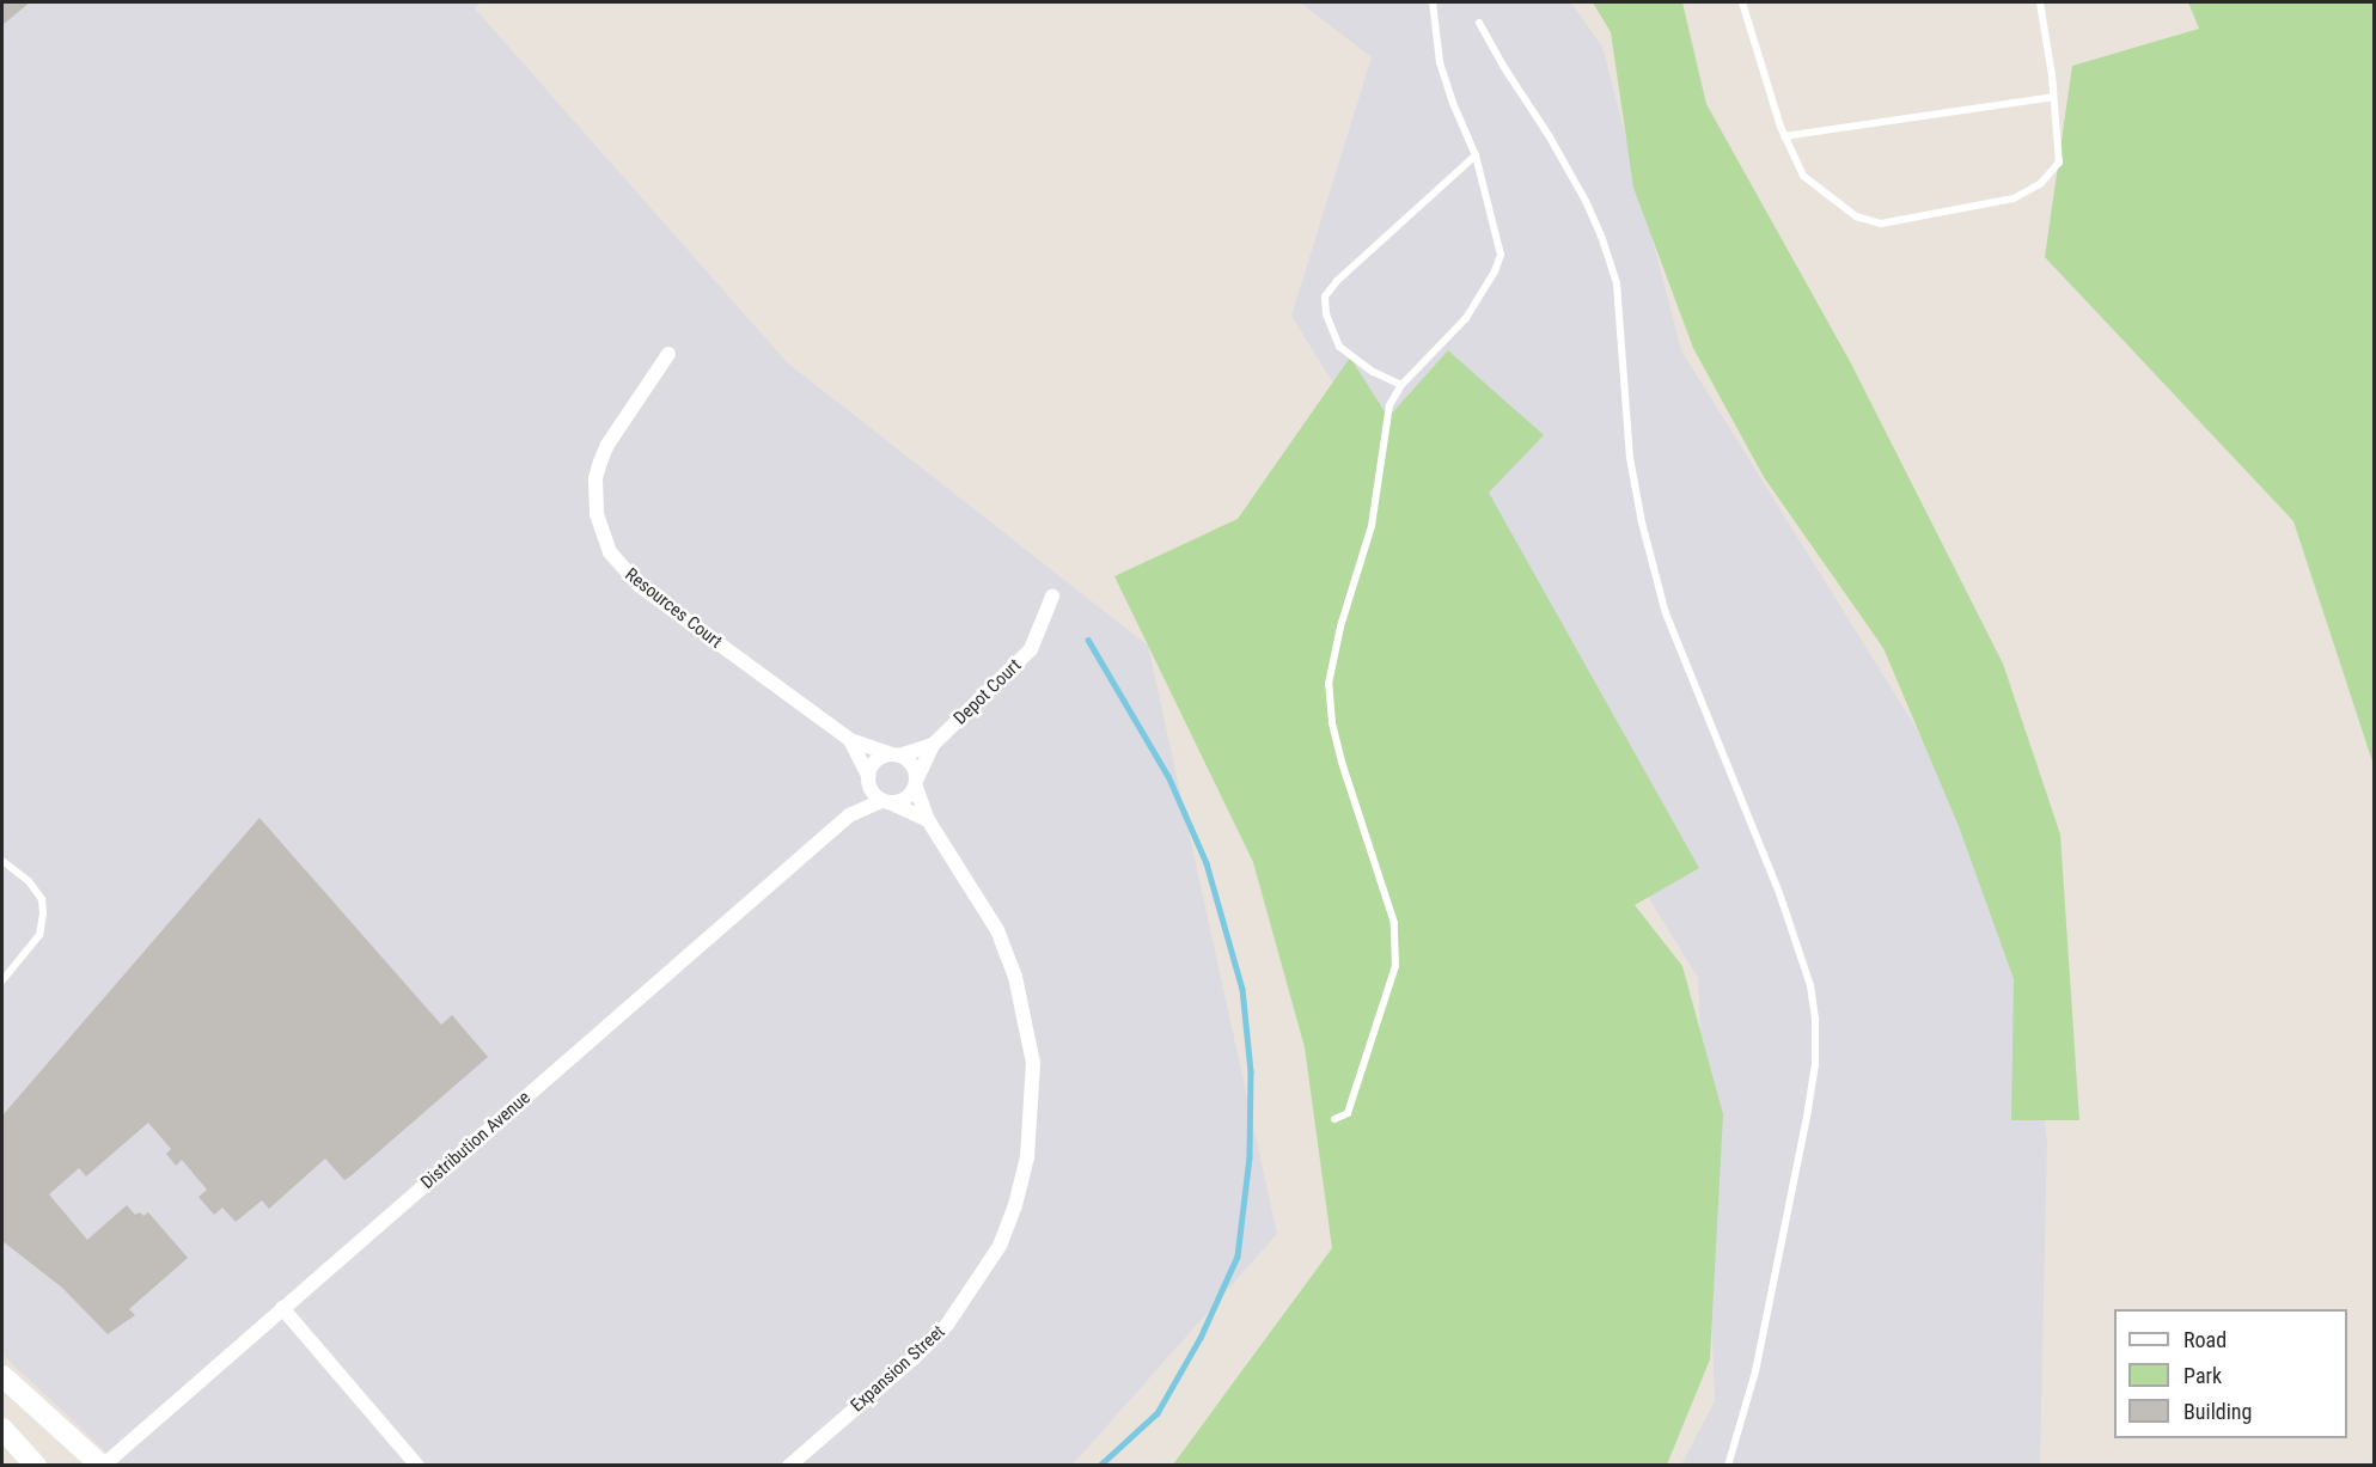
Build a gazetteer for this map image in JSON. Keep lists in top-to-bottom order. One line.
{"streets":{"street":["Resources Court","Depot Court","Distribution Avenue","Expansion Street"]},"legend":["Road","Park","Building"]}
